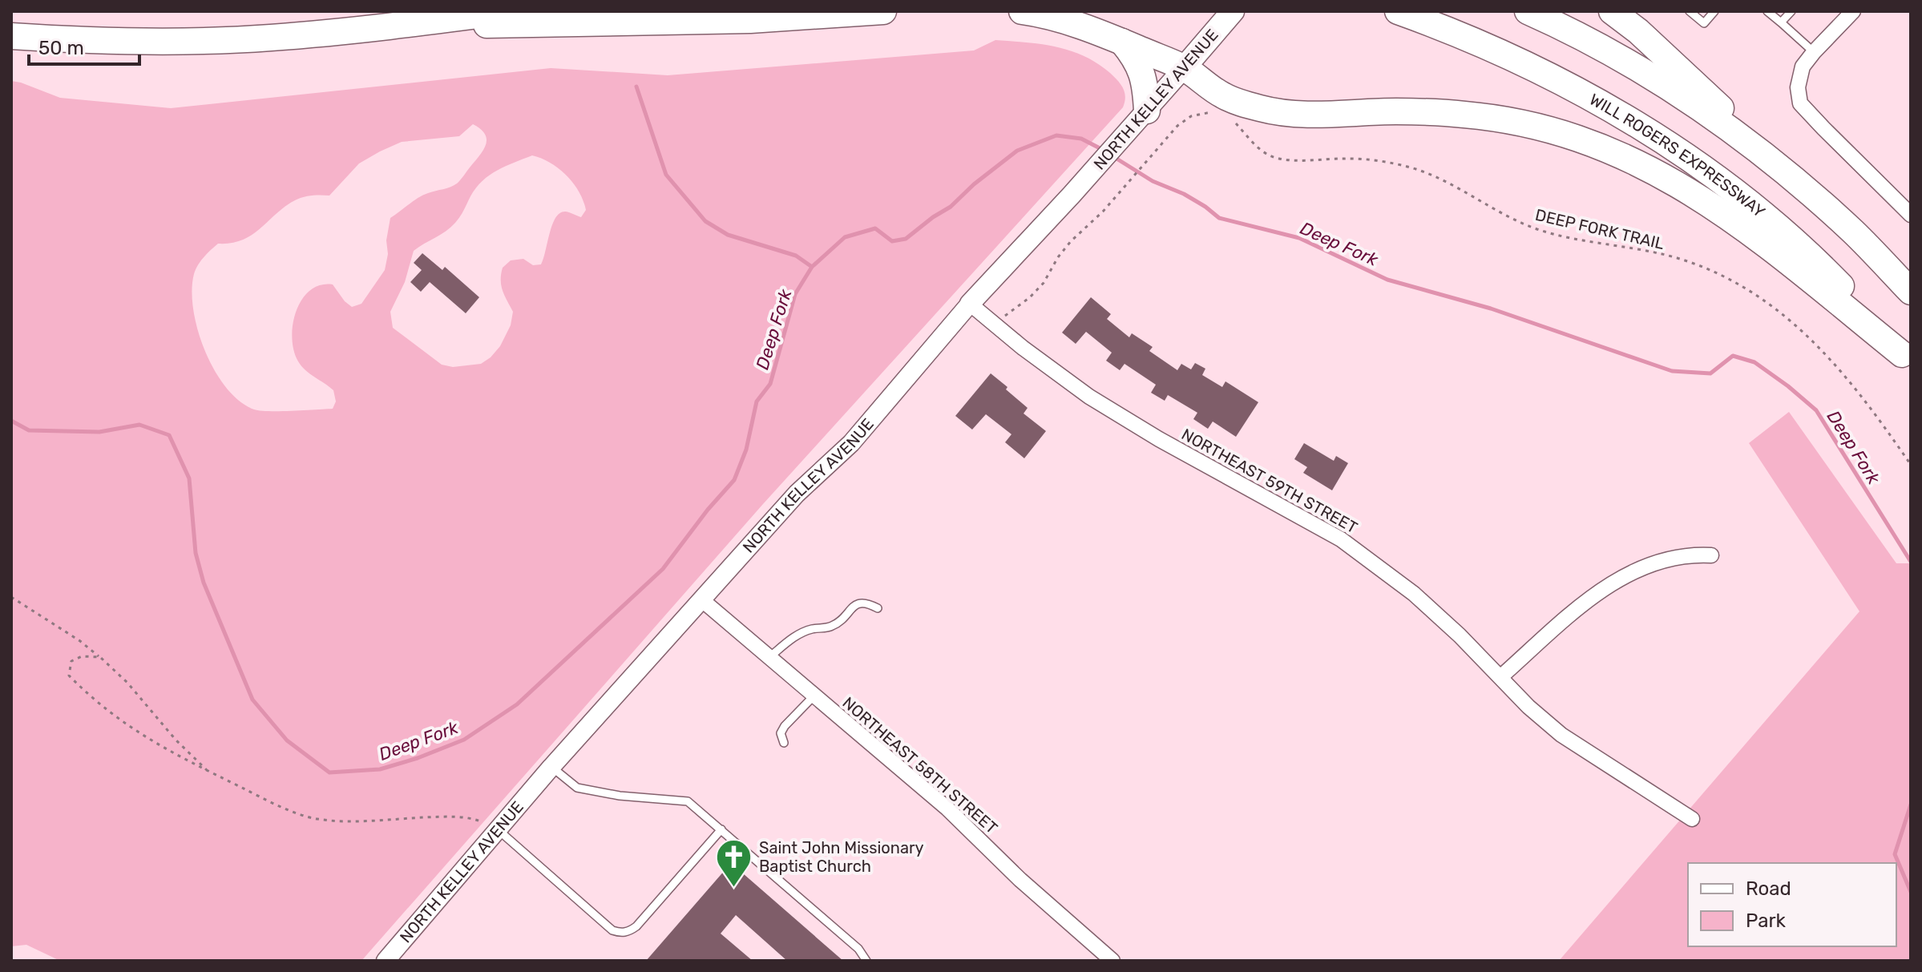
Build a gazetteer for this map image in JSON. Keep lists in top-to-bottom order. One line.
{"streets":{"highway":["WILL ROGERS EXPRESSWAY"],"main road":["NORTH KELLEY AVENUE"],"street":["NORTHEAST 59TH STREET","NORTHEAST 58TH STREET"],"path":["DEEP FORK TRAIL"]},"crossings":[["NORTH KELLEY AVENUE","NORTHEAST 59TH STREET"],["NORTH KELLEY AVENUE","NORTHEAST 58TH STREET"]],"water":["Deep Fork"],"places":{"church":["Saint John Missionary Baptist Church"]},"legend":["Road","Park"],"scale_bar":"50 m"}
